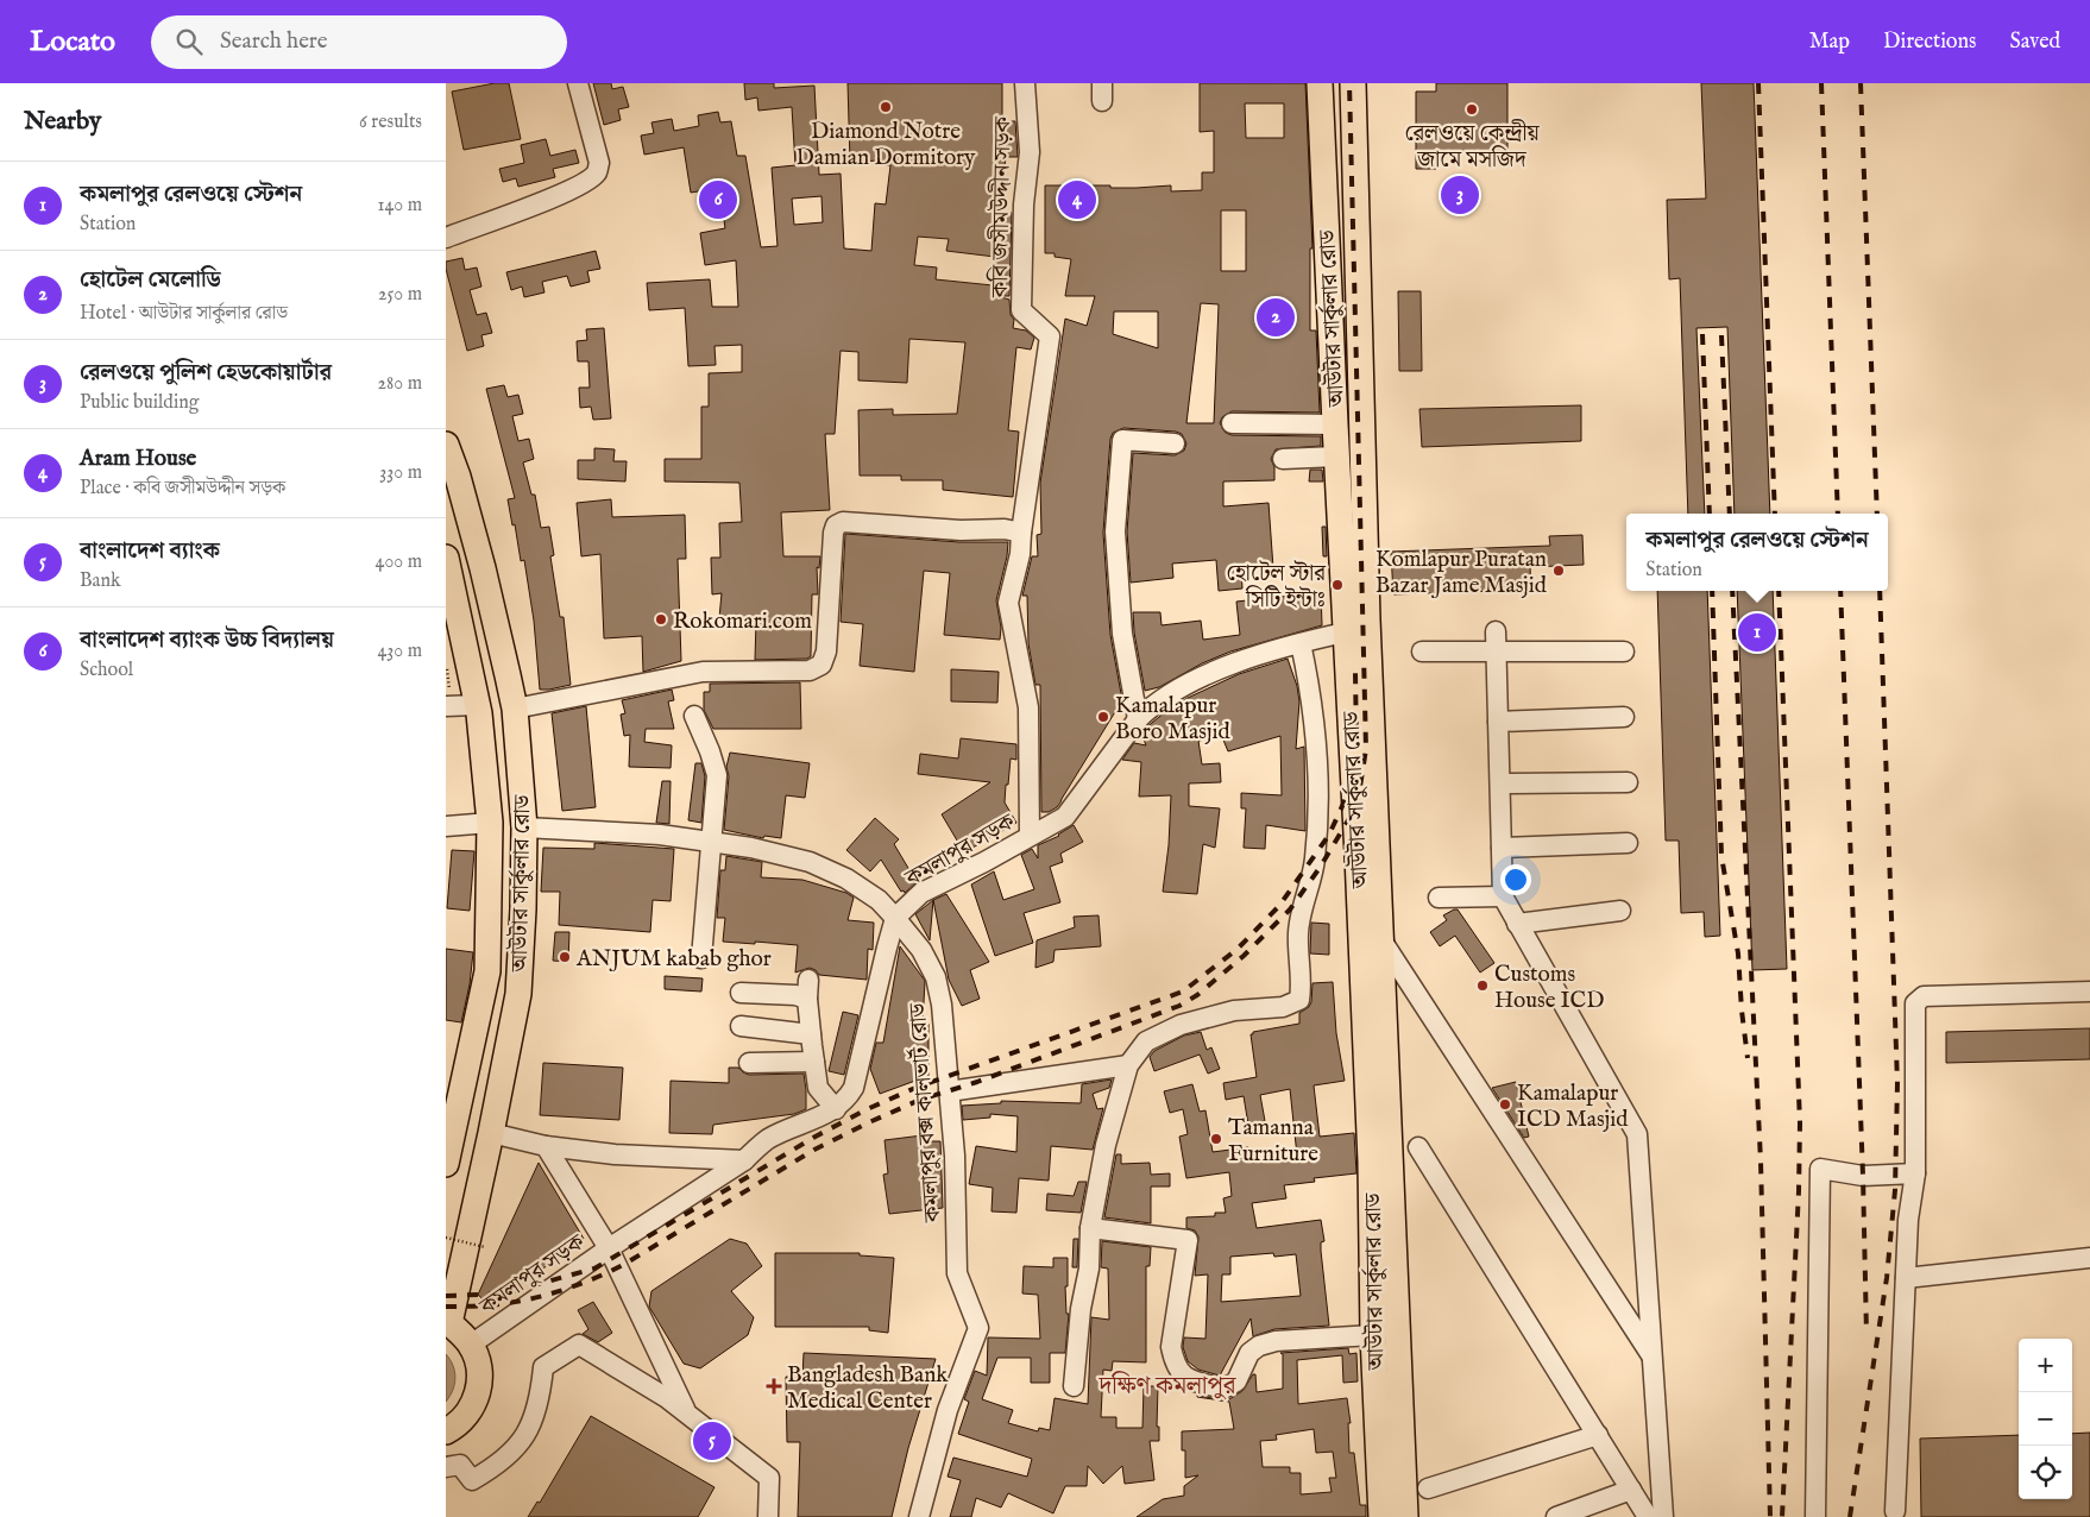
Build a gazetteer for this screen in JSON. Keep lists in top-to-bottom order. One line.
{"streets":{"main road":["আউটার সার্কুলার রোড"],"street":["কবি জসীমউদ্দীন সড়ক","কমলাপুর সড়ক","কমলাপুর বক্স কালভার্ট রোড"]},"crossings":[["আউটার সার্কুলার রোড","কমলাপুর সড়ক"],["আউটার সার্কুলার রোড","কমলাপুর বক্স কালভার্ট রোড"],["কমলাপুর সড়ক","কমলাপুর বক্স কালভার্ট রোড"]],"districts":["দক্ষিণ কমলাপুর"],"places":{"other":["Diamond Notre Damian Dormitory","রেলওয়ে কেন্দ্রীয় জামে মসজিদ","Komlapur Puratan Bazar Jame Masjid","হোটেল স্টার সিটি ইন্টাঃ","Rokomari.com","Kamalapur Boro Masjid","ANJUM kabab ghor","Customs House ICD","Kamalapur ICD Masjid","Tamanna Furniture"],"health":["Bangladesh Bank Medical Center"]},"page":{"header":"Locato","search":"Search here","nav":["Map","Directions","Saved"],"heading":["Nearby","6 results"],"list":[{"mark":"1","name":"কমলাপুর রেলওয়ে স্টেশন","note":"Station","value":"140 m"},{"mark":"2","name":"হোটেল মেলোডি","note":"Hotel · আউটার সার্কুলার রোড","value":"250 m"},{"mark":"3","name":"রেলওয়ে পুলিশ হেডকোয়ার্টার","note":"Public building","value":"280 m"},{"mark":"4","name":"Aram House","note":"Place · কবি জসীমউদ্দীন সড়ক","value":"330 m"},{"mark":"5","name":"বাংলাদেশ ব্যাংক","note":"Bank","value":"400 m"},{"mark":"6","name":"বাংলাদেশ ব্যাংক উচ্চ বিদ্যালয়","note":"School","value":"430 m"}],"pins":["3","4","6","2","1","5"],"popup":["কমলাপুর রেলওয়ে স্টেশন","Station"],"map_buttons":["+","−"]}}
